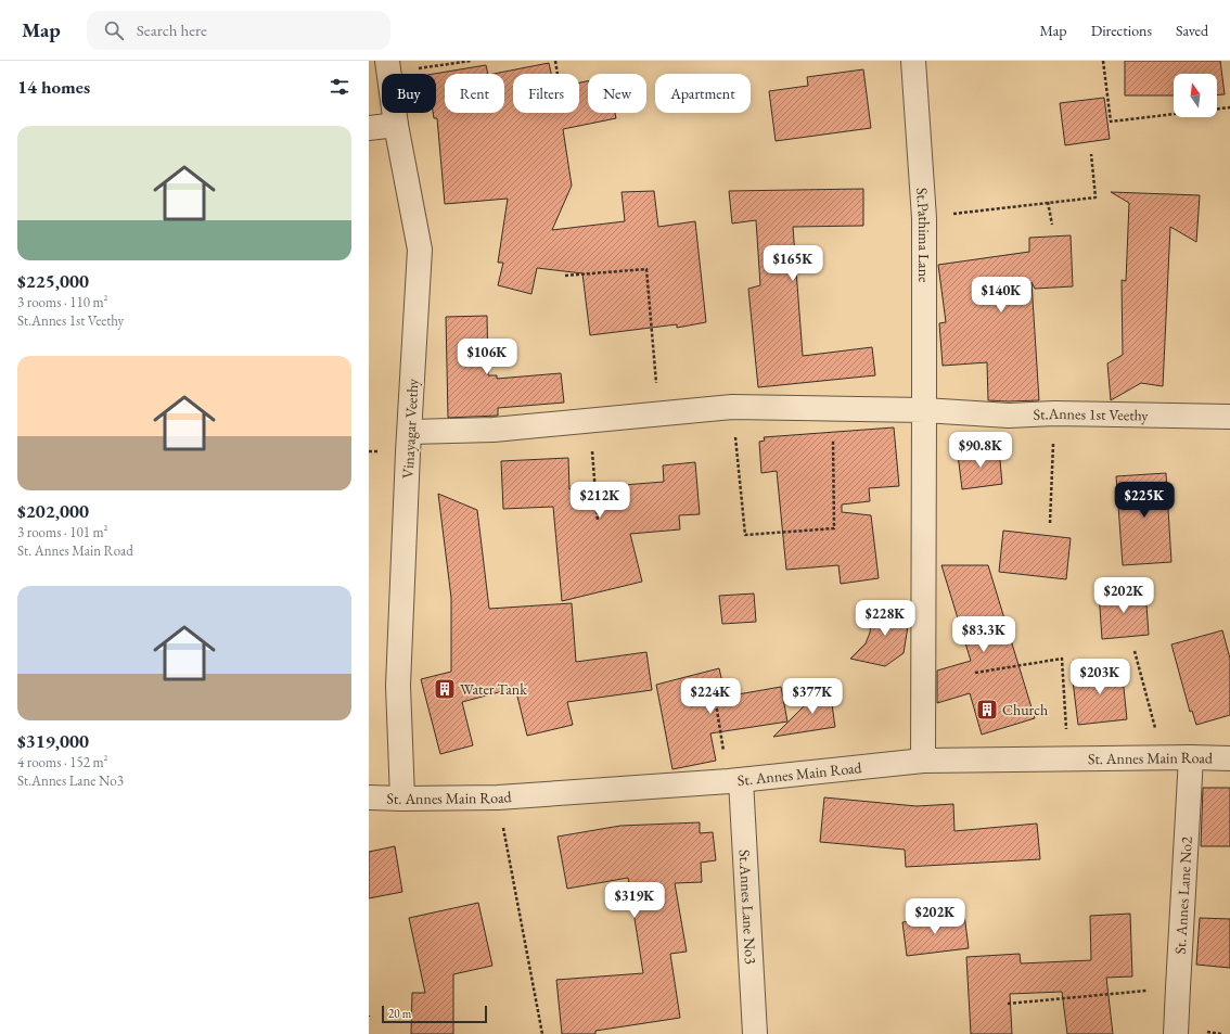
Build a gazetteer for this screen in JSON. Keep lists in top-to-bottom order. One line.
{"streets":{"street":["St.Pathima Lane","St.Annes 1st Veethy","Vinayagar Veethy","St. Annes Main Road","St. Annes Lane No2","St.Annes Lane No3"]},"crossings":[["St.Pathima Lane","St.Annes 1st Veethy"],["St.Pathima Lane","St. Annes Main Road"],["St.Annes 1st Veethy","Vinayagar Veethy"],["Vinayagar Veethy","St. Annes Main Road"],["St. Annes Main Road","St. Annes Lane No2"],["St. Annes Main Road","St.Annes Lane No3"]],"places":{"building":["Water Tank","Church"]},"scale_bar":"20 m","north":"top","page":{"header":"Map","search":"Search here","nav":["Map","Directions","Saved"],"heading":"14 homes","chip":["Buy","Rent","Filters","New","Apartment"],"list":[{"name":"$225,000","note":"3 rooms · 110 m² · St.Annes 1st Veethy"},{"name":"$202,000","note":"3 rooms · 101 m² · St. Annes Main Road"},{"name":"$319,000","note":"4 rooms · 152 m² · St.Annes Lane No3"}],"price":["$165K","$140K","$106K","$90.8K","$212K","$225K","$202K","$228K","$83.3K","$203K","$224K","$377K","$319K","$202K"],"scale":"20 m"}}
